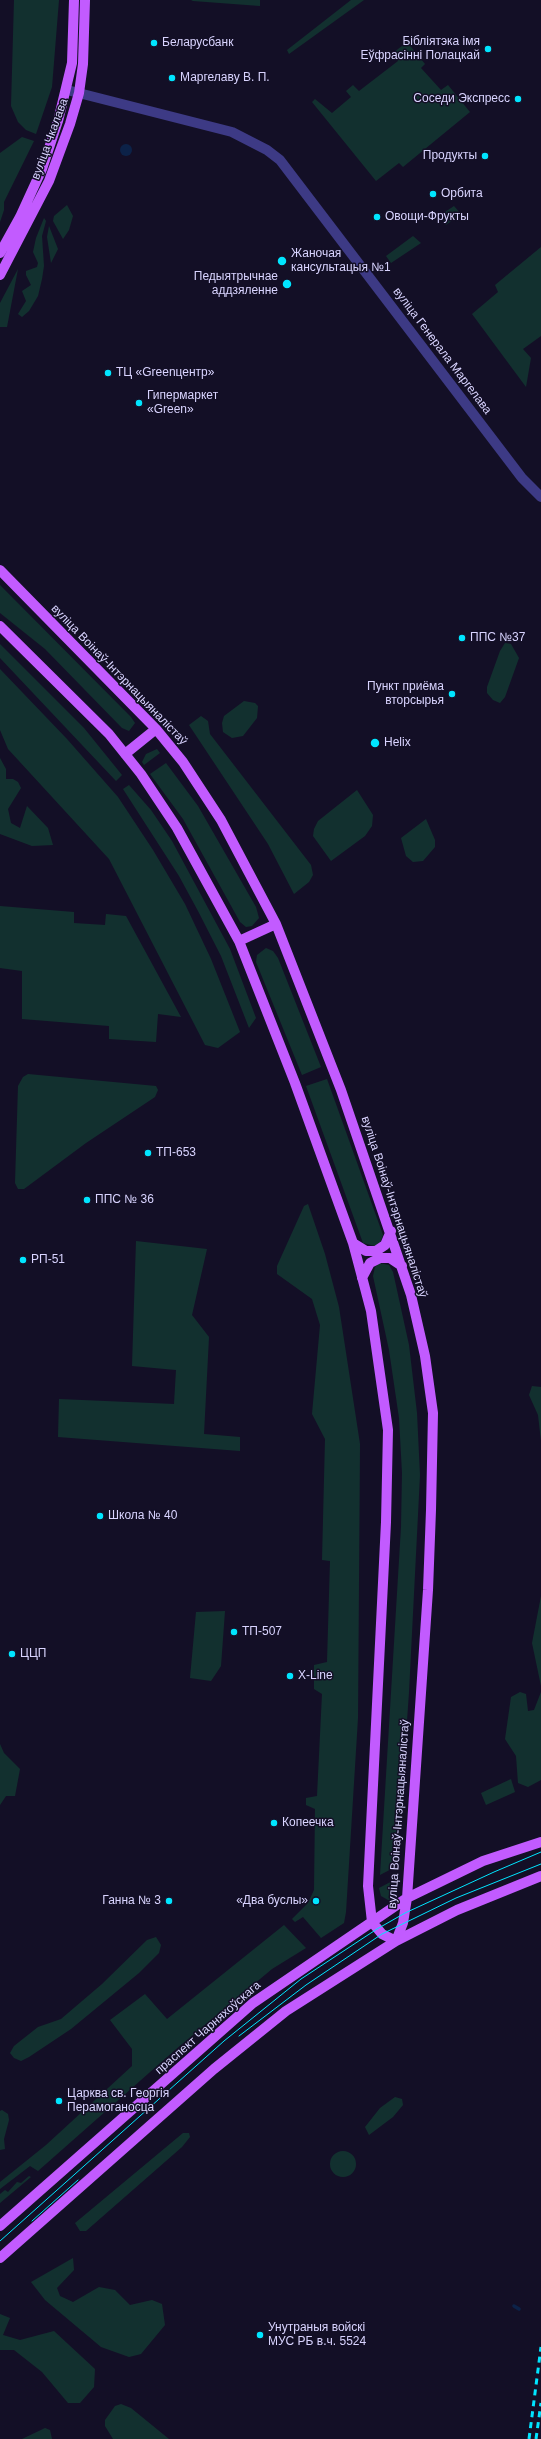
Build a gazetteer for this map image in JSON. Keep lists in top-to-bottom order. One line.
{"streets":{"main road":["вуліца Чкалава","вуліца Воінаў-Інтэрнацыяналістаў","праспект Чарняхоўскага"],"street":["вуліца Генерала Маргелава"]},"crossings":[["вуліца Чкалава","вуліца Генерала Маргелава"],["вуліца Воінаў-Інтэрнацыяналістаў","праспект Чарняхоўскага"]],"places":["Беларусбанк","Бібліятэка імя Еўфрасінні Полацкай","Маргелаву В. П.","Соседи Экспресс","Продукты","Орбита","Овощи-Фрукты","Жаночая кансультацыя №1","Педыятрычнае аддзяленне","ТЦ «Greenцентр»","Гипермаркет «Green»","ППС №37","Пункт приёма вторсырья","Helix","ТП-653","ППС № 36","РП-51","Школа № 40","ТП-507","ЦЦП","X-Line","Копеечка","Ганна № 3","«Два буслы»","Царква св. Георгія Перамоганосца","Унутраныя войскі МУС РБ в.ч. 5524"]}
